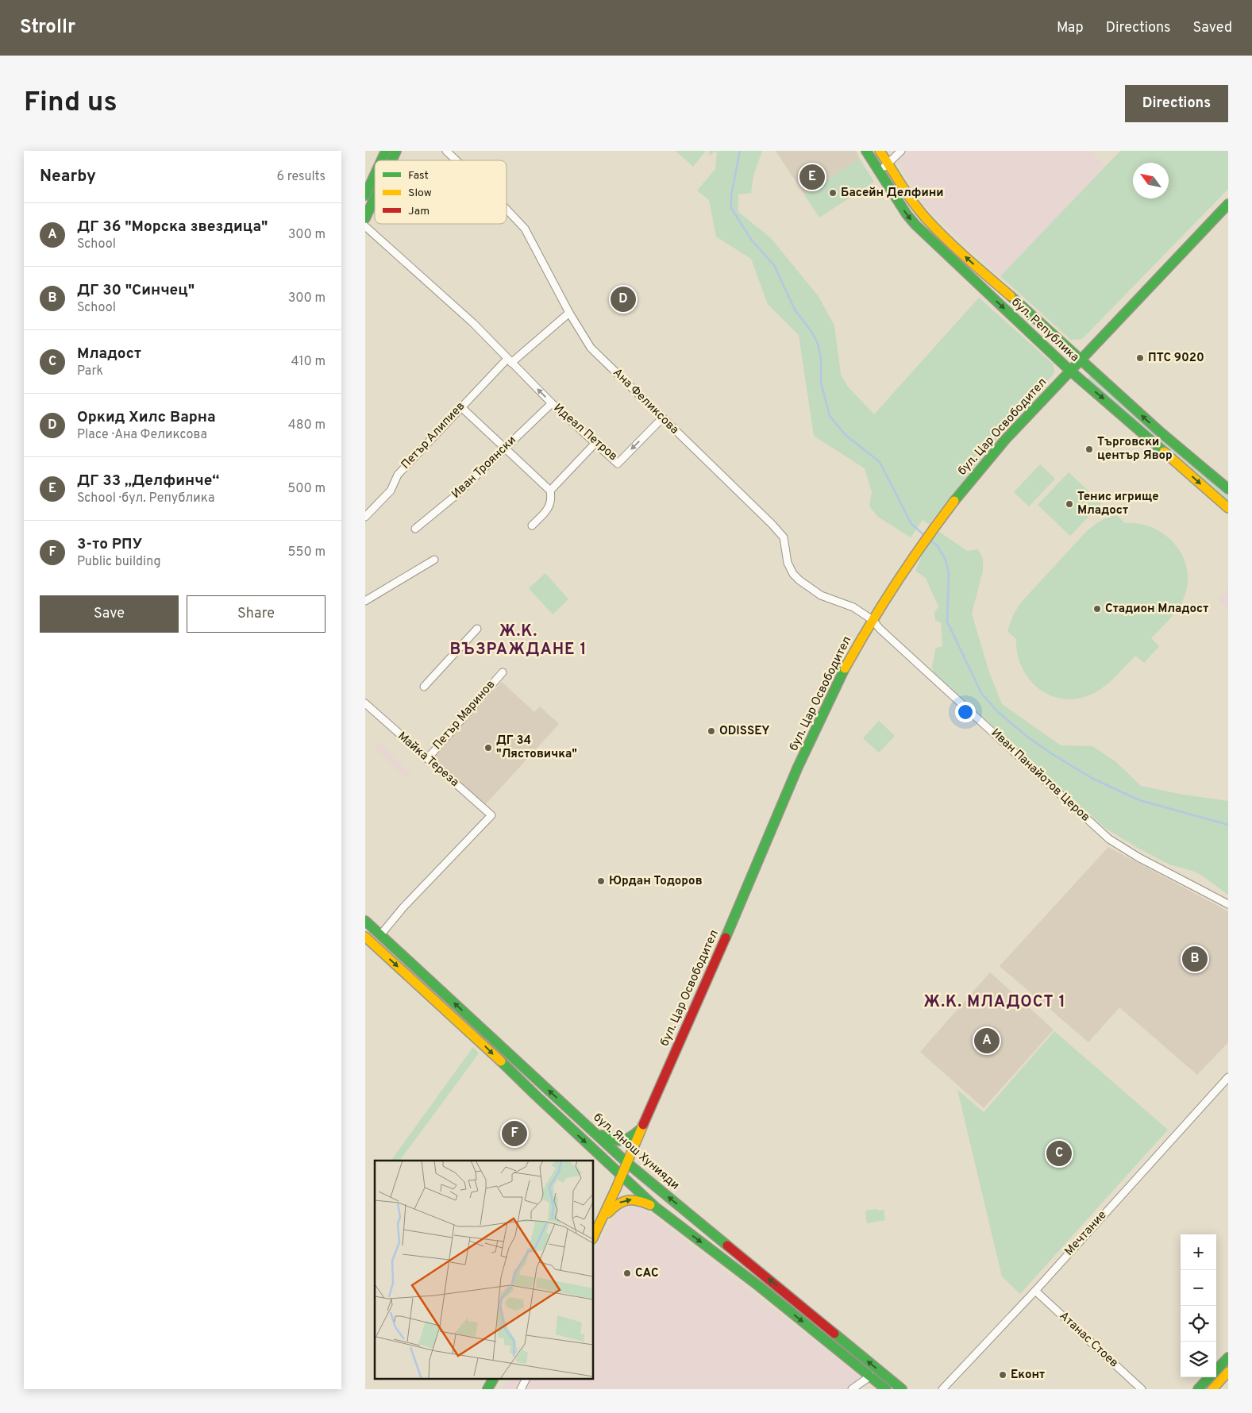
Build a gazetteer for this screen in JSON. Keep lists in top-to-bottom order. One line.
{"streets":{"street":["бул. Република","Ана Феликсова","бул. Цар Освободител","Идеал Петров","Петър Алипиев","Иван Троянски","Петър Маринов","Майка Тереза","Иван Панайотов Церов","бул. Янош Хунияди","Мечтание","Атанас Стоев"]},"crossings":[["бул. Република","бул. Цар Освободител"],["Ана Феликсова","бул. Цар Освободител"],["Ана Феликсова","Идеал Петров"],["Ана Феликсова","Петър Алипиев"],["Ана Феликсова","Иван Панайотов Церов"],["бул. Цар Освободител","Иван Панайотов Церов"],["бул. Цар Освободител","бул. Янош Хунияди"],["Идеал Петров","Петър Алипиев"],["Идеал Петров","Иван Троянски"],["Петър Маринов","Майка Тереза"],["Майка Тереза","бул. Янош Хунияди"],["Мечтание","Атанас Стоев"]],"districts":["Ж.К. ВЪЗРАЖДАНЕ 1","Ж.К. МЛАДОСТ 1"],"places":["Басейн Делфини","ПТС 9020","Търговски център Явор","Тенис игрище Младост","Стадион Младост","ODISSEY","ДГ 34 \"Лястовичка\"","Юрдан Тодоров","САС","Еконт"],"legend":["Fast","Slow","Jam"],"north":"top left","page":{"header":"Strollr","nav":["Map","Directions","Saved"],"buttons":["Directions",["Save","Share"]],"title":"Find us","heading":["Nearby","6 results"],"pins":["E","D","B","A","F","C"],"list":[{"mark":"A","name":"ДГ 36 \"Морска звездица\"","note":"School","value":"300 m"},{"mark":"B","name":"ДГ 30 \"Синчец\"","note":"School","value":"300 m"},{"mark":"C","name":"Младост","note":"Park","value":"410 m"},{"mark":"D","name":"Оркид Хилс Варна","note":"Place · Ана Феликсова","value":"480 m"},{"mark":"E","name":"ДГ 33 „Делфинче“","note":"School · бул. Република","value":"500 m"},{"mark":"F","name":"3-то РПУ","note":"Public building","value":"550 m"}],"map_buttons":["+","−"]}}
